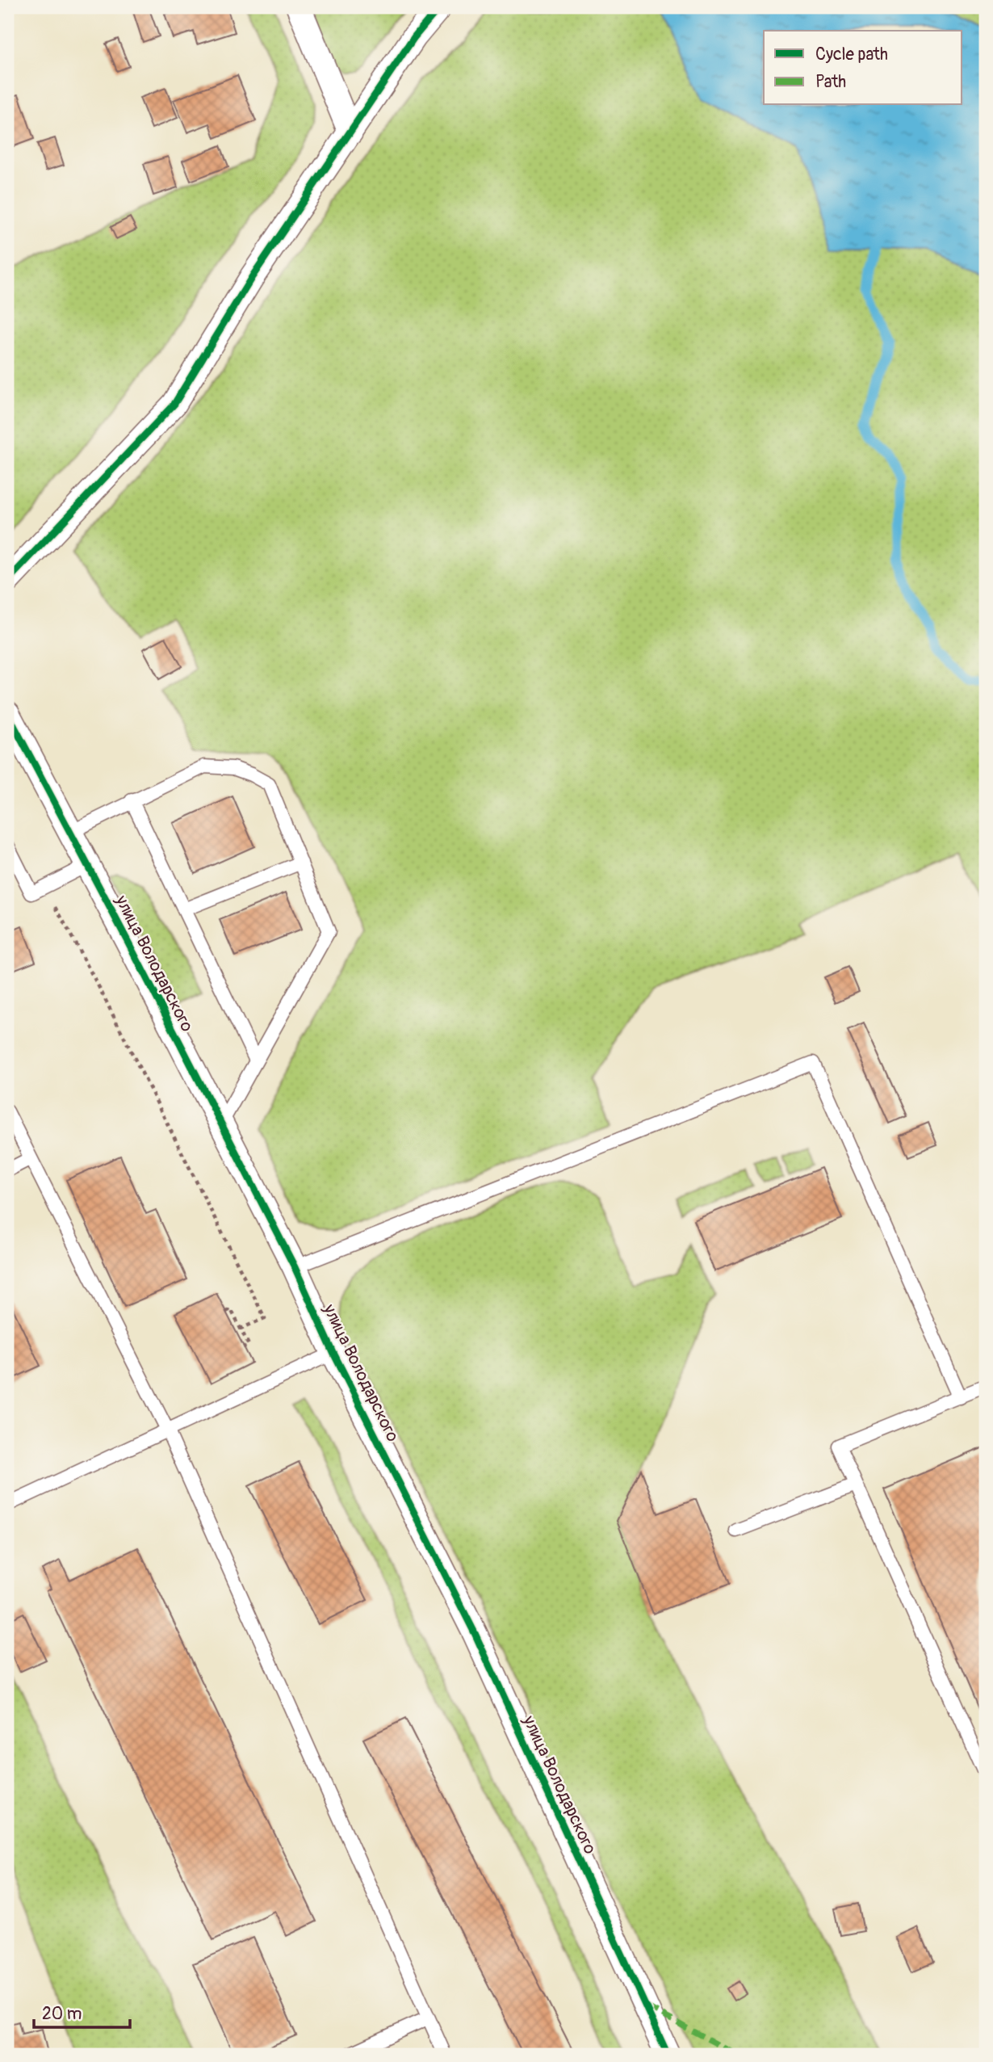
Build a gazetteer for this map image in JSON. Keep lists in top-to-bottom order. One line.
{"streets":{"street":["улица Володарского"]},"legend":["Cycle path","Path"],"scale_bar":"20 m"}
